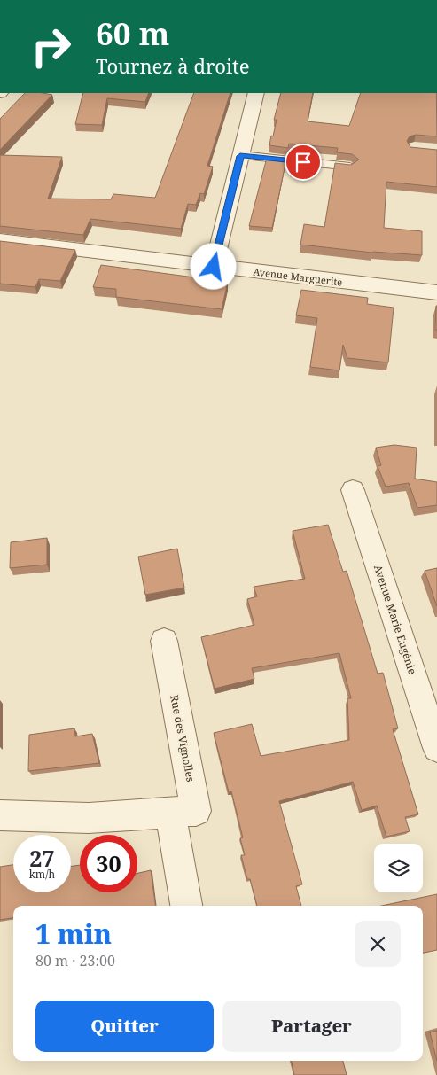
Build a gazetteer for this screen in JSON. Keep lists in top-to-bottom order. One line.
{"streets":{"street":["Avenue Marguerite","Avenue Marie Eugénie","Rue des Vignolles"]},"page":{"turn":["60 m","Tournez à droite"],"speed":"27 km/h","limit":"30","heading":["1 min","80 m · 23:00"],"buttons":["Quitter","Partager"]}}
